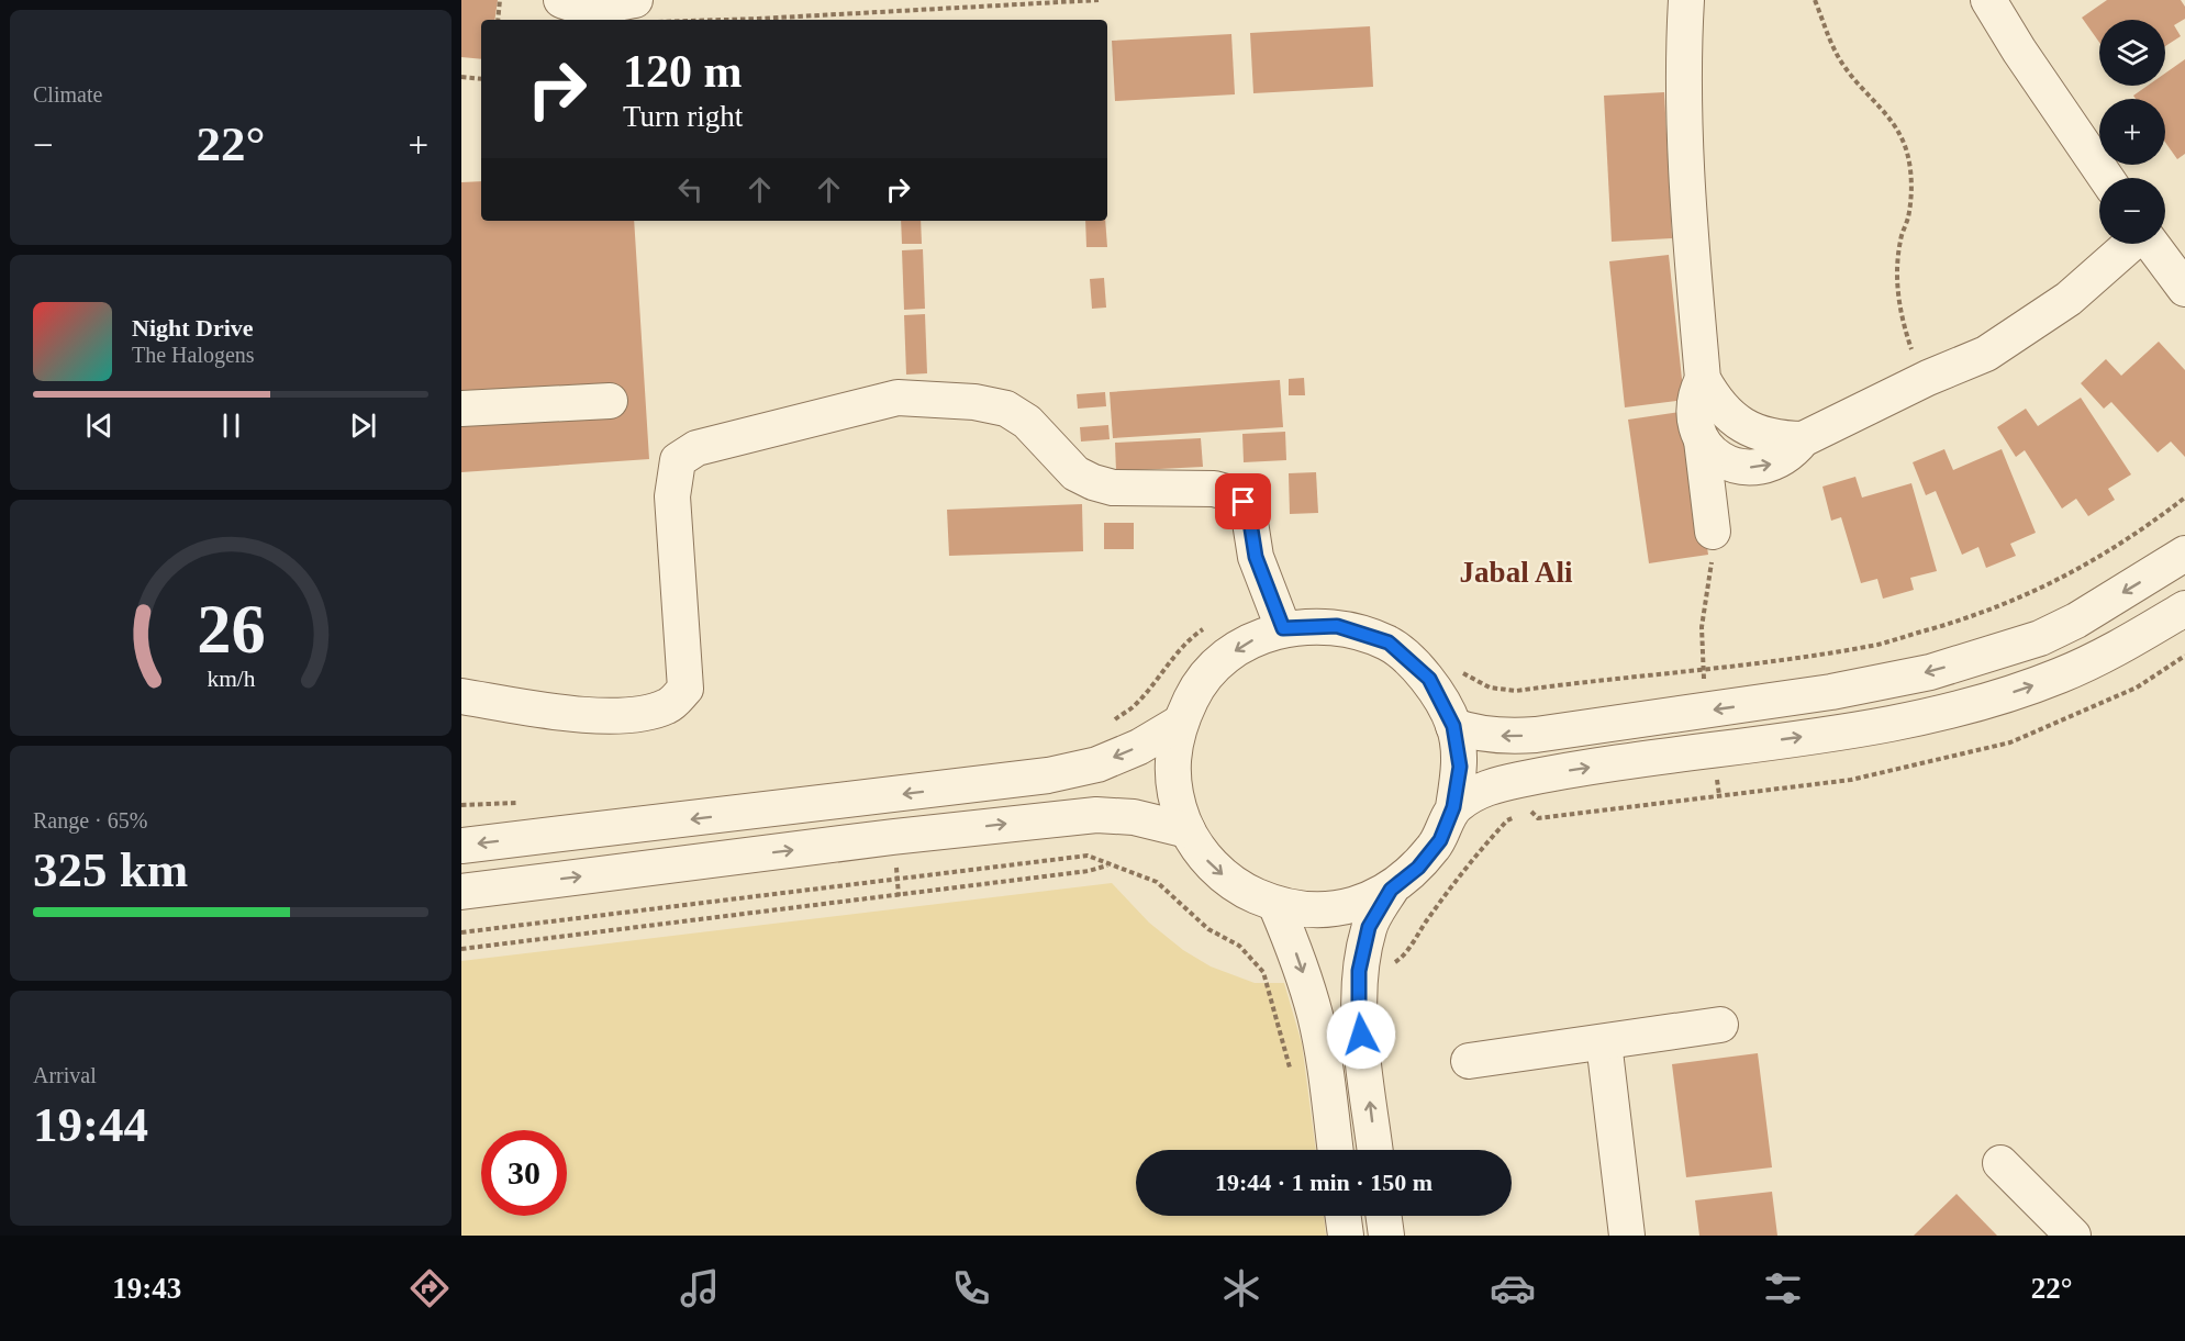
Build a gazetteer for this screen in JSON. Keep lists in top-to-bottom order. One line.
{"districts":["Jabal Ali"],"page":{"tile":["Climate",["Range · 65%","325 km"],["Arrival","19:44"]],"map_buttons":["+","−"],"turn":["120 m","Turn right"],"heat":["−","22°","+"],"song":["Night Drive","The Halogens"],"limit":"30","trip":"19:44 · 1 min · 150 m","tabs":["19:43","22°"],"gauge":["26","km/h"]}}
